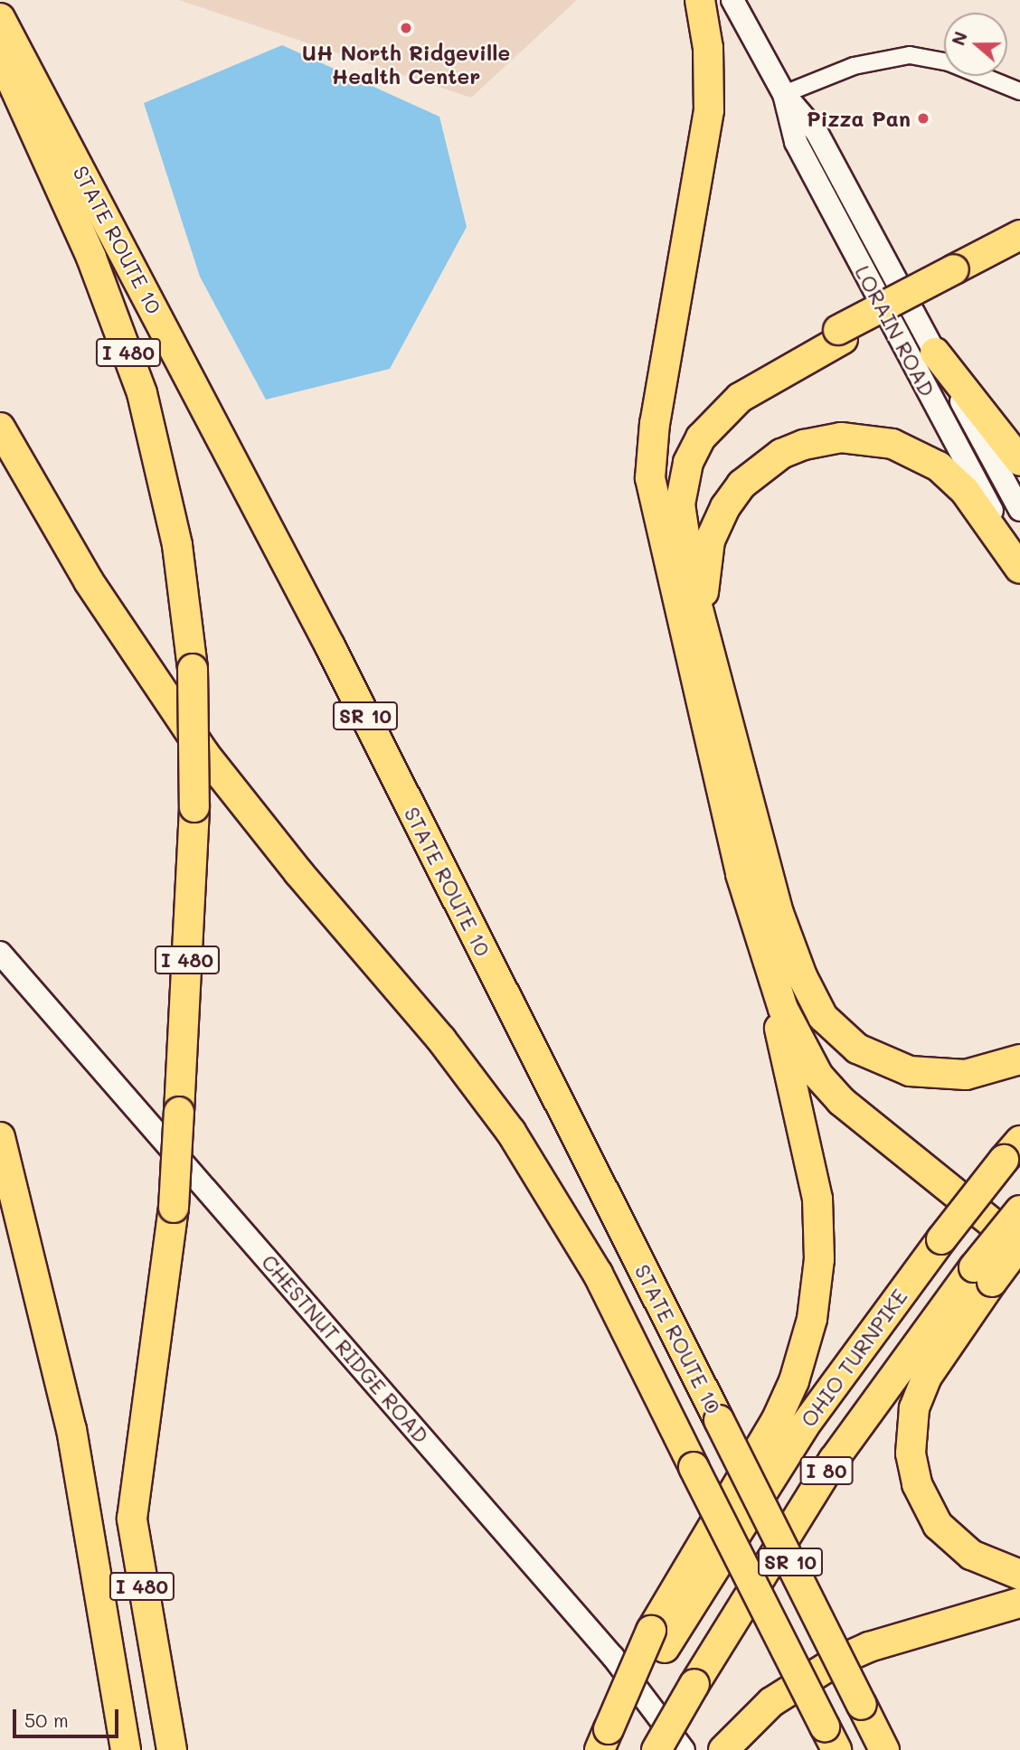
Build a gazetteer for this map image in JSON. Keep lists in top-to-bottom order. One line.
{"streets":{"highway":["STATE ROUTE 10","I 480","SR 10","OHIO TURNPIKE","I 80"],"street":["LORAIN ROAD","CHESTNUT RIDGE ROAD"]},"places":["UH North Ridgeville Health Center","Pizza Pan"],"scale_bar":"50 m","north":"left"}
